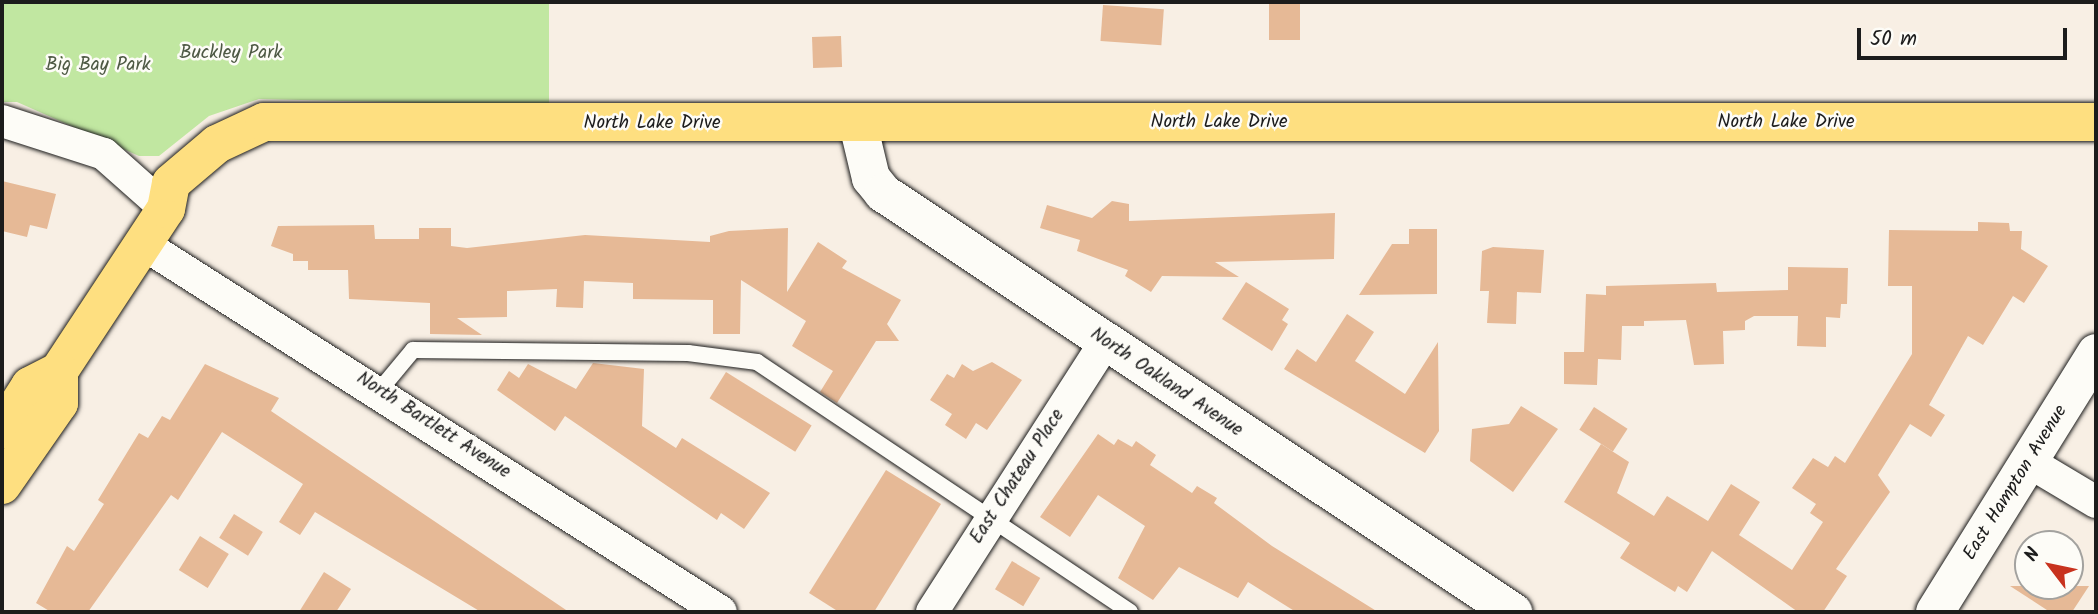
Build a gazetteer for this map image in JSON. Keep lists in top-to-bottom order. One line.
{"streets":{"main road":["North Lake Drive","North Oakland Avenue","East Hampton Avenue"],"street":["North Bartlett Avenue","East Chateau Place"]},"crossings":[["North Lake Drive","North Oakland Avenue"],["North Lake Drive","North Bartlett Avenue"],["North Oakland Avenue","East Chateau Place"]],"parks":["Buckley Park","Big Bay Park"],"scale_bar":"50 m","north":"top left"}
